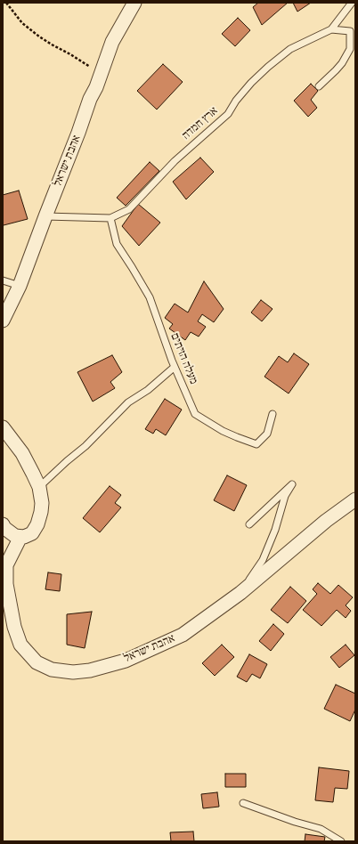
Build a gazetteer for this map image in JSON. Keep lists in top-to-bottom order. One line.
{"streets":{"street":["אהבת ישראל"],"lane":["ארץ חמדה","מעלה הזיתים"]},"crossings":[["ארץ חמדה","אהבת ישראל"],["ארץ חמדה","מעלה הזיתים"]]}
